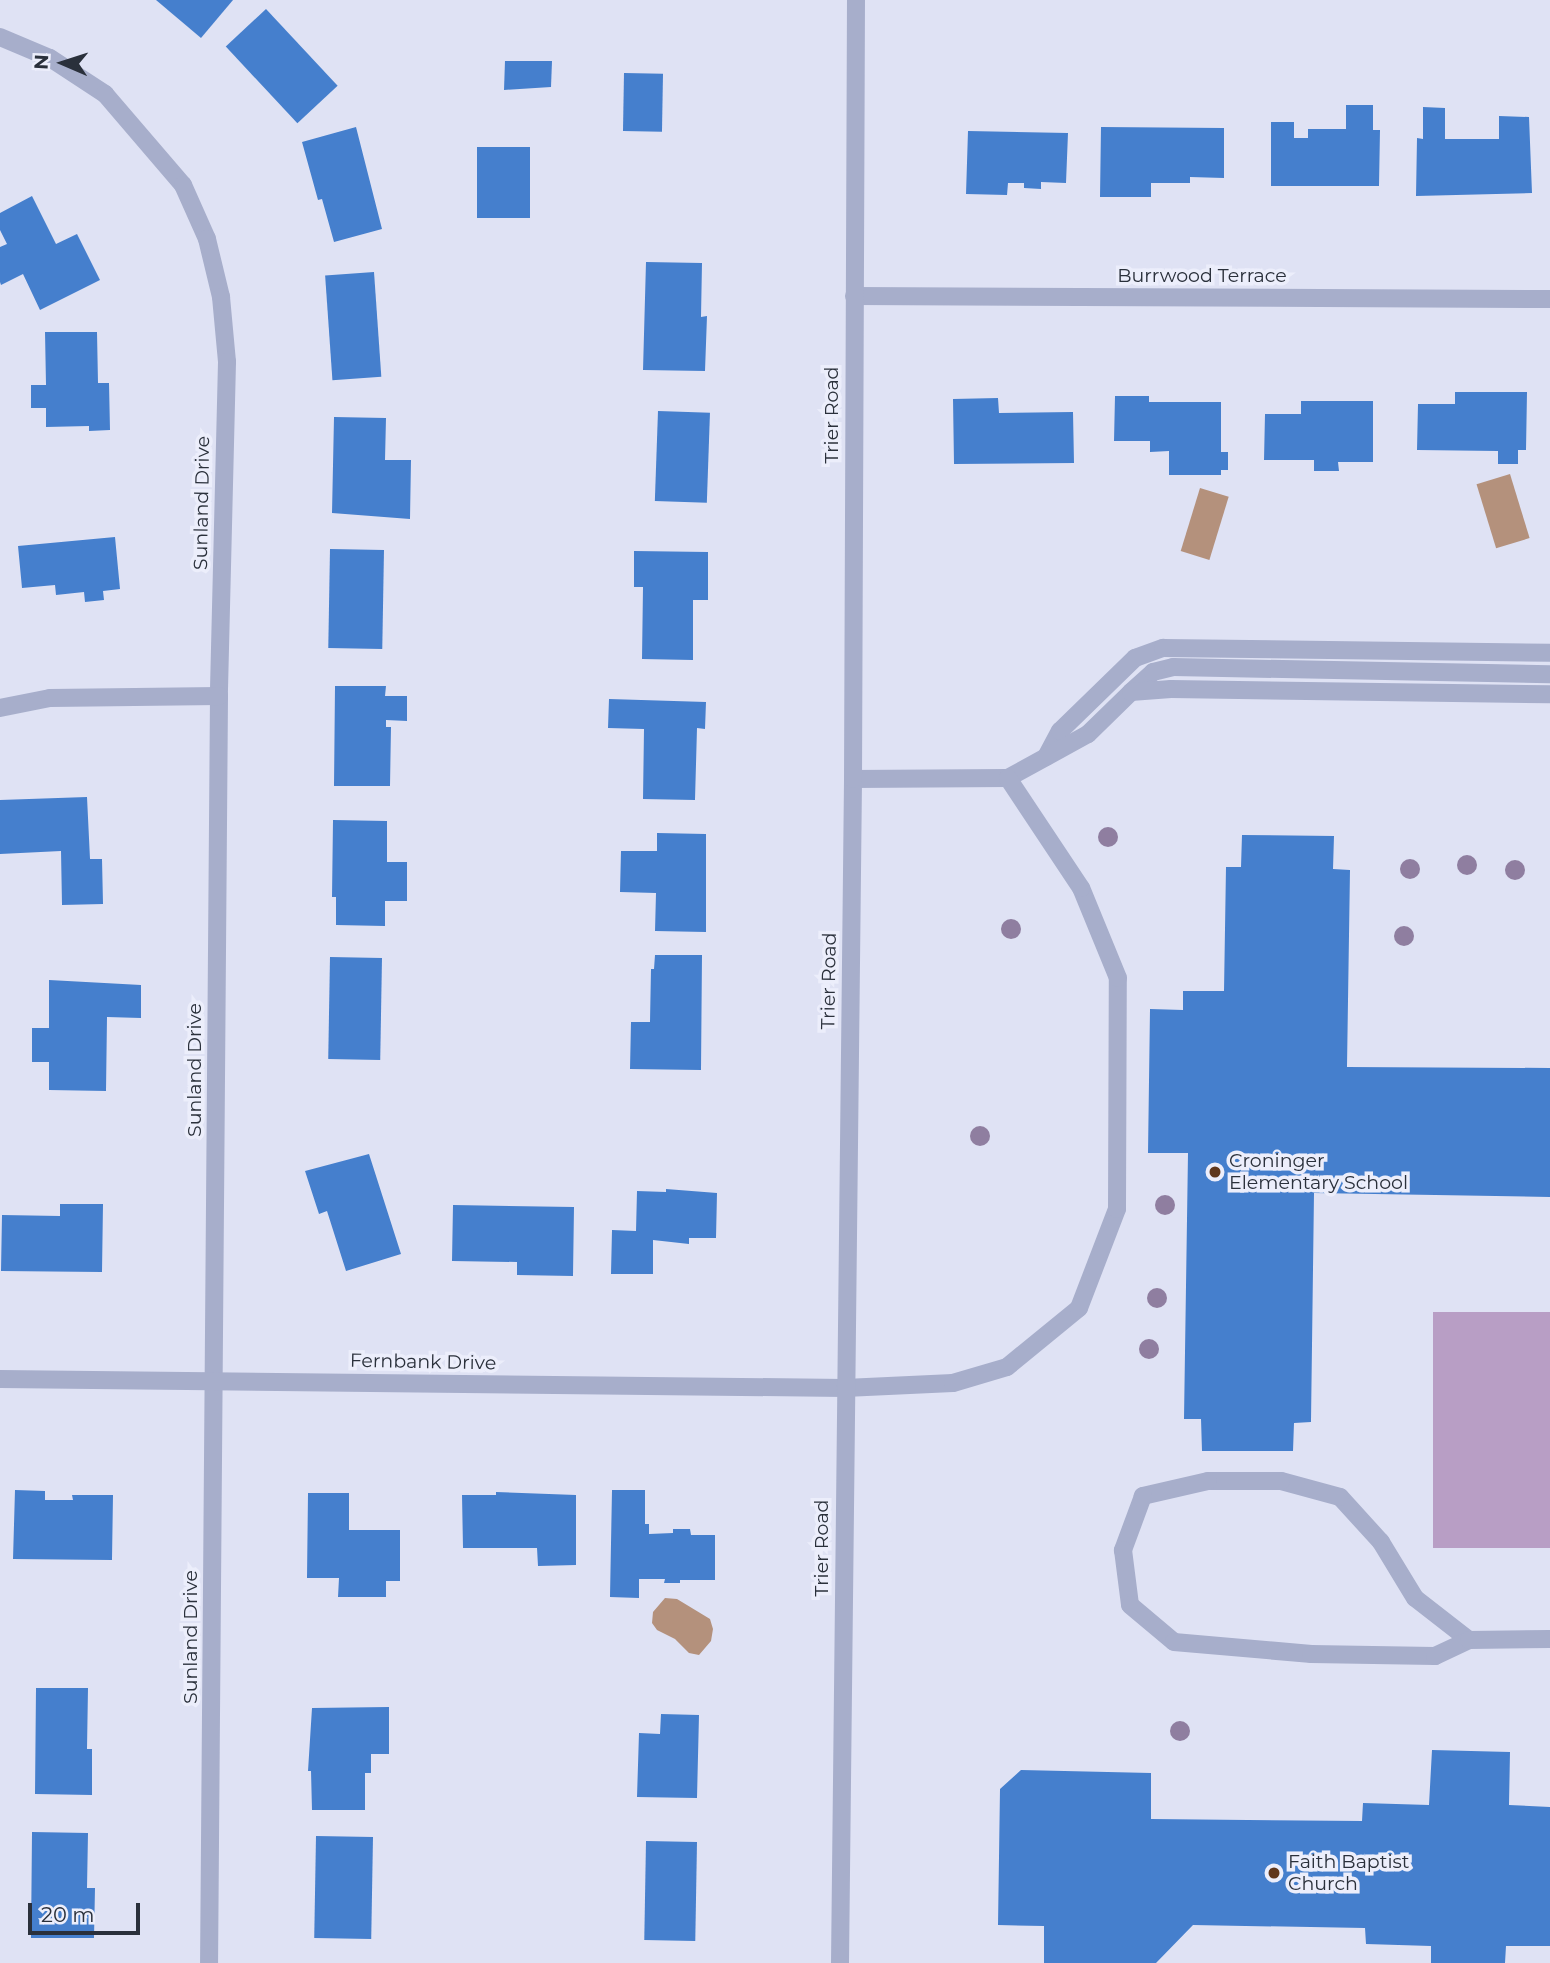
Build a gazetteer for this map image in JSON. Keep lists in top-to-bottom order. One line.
{"streets":{"street":["Burrwood Terrace","Trier Road","Sunland Drive","Fernbank Drive"]},"crossings":[["Burrwood Terrace","Trier Road"],["Trier Road","Fernbank Drive"],["Sunland Drive","Fernbank Drive"]],"places":["Croninger Elementary School","Faith Baptist Church"],"scale_bar":"20 m","north":"left"}
